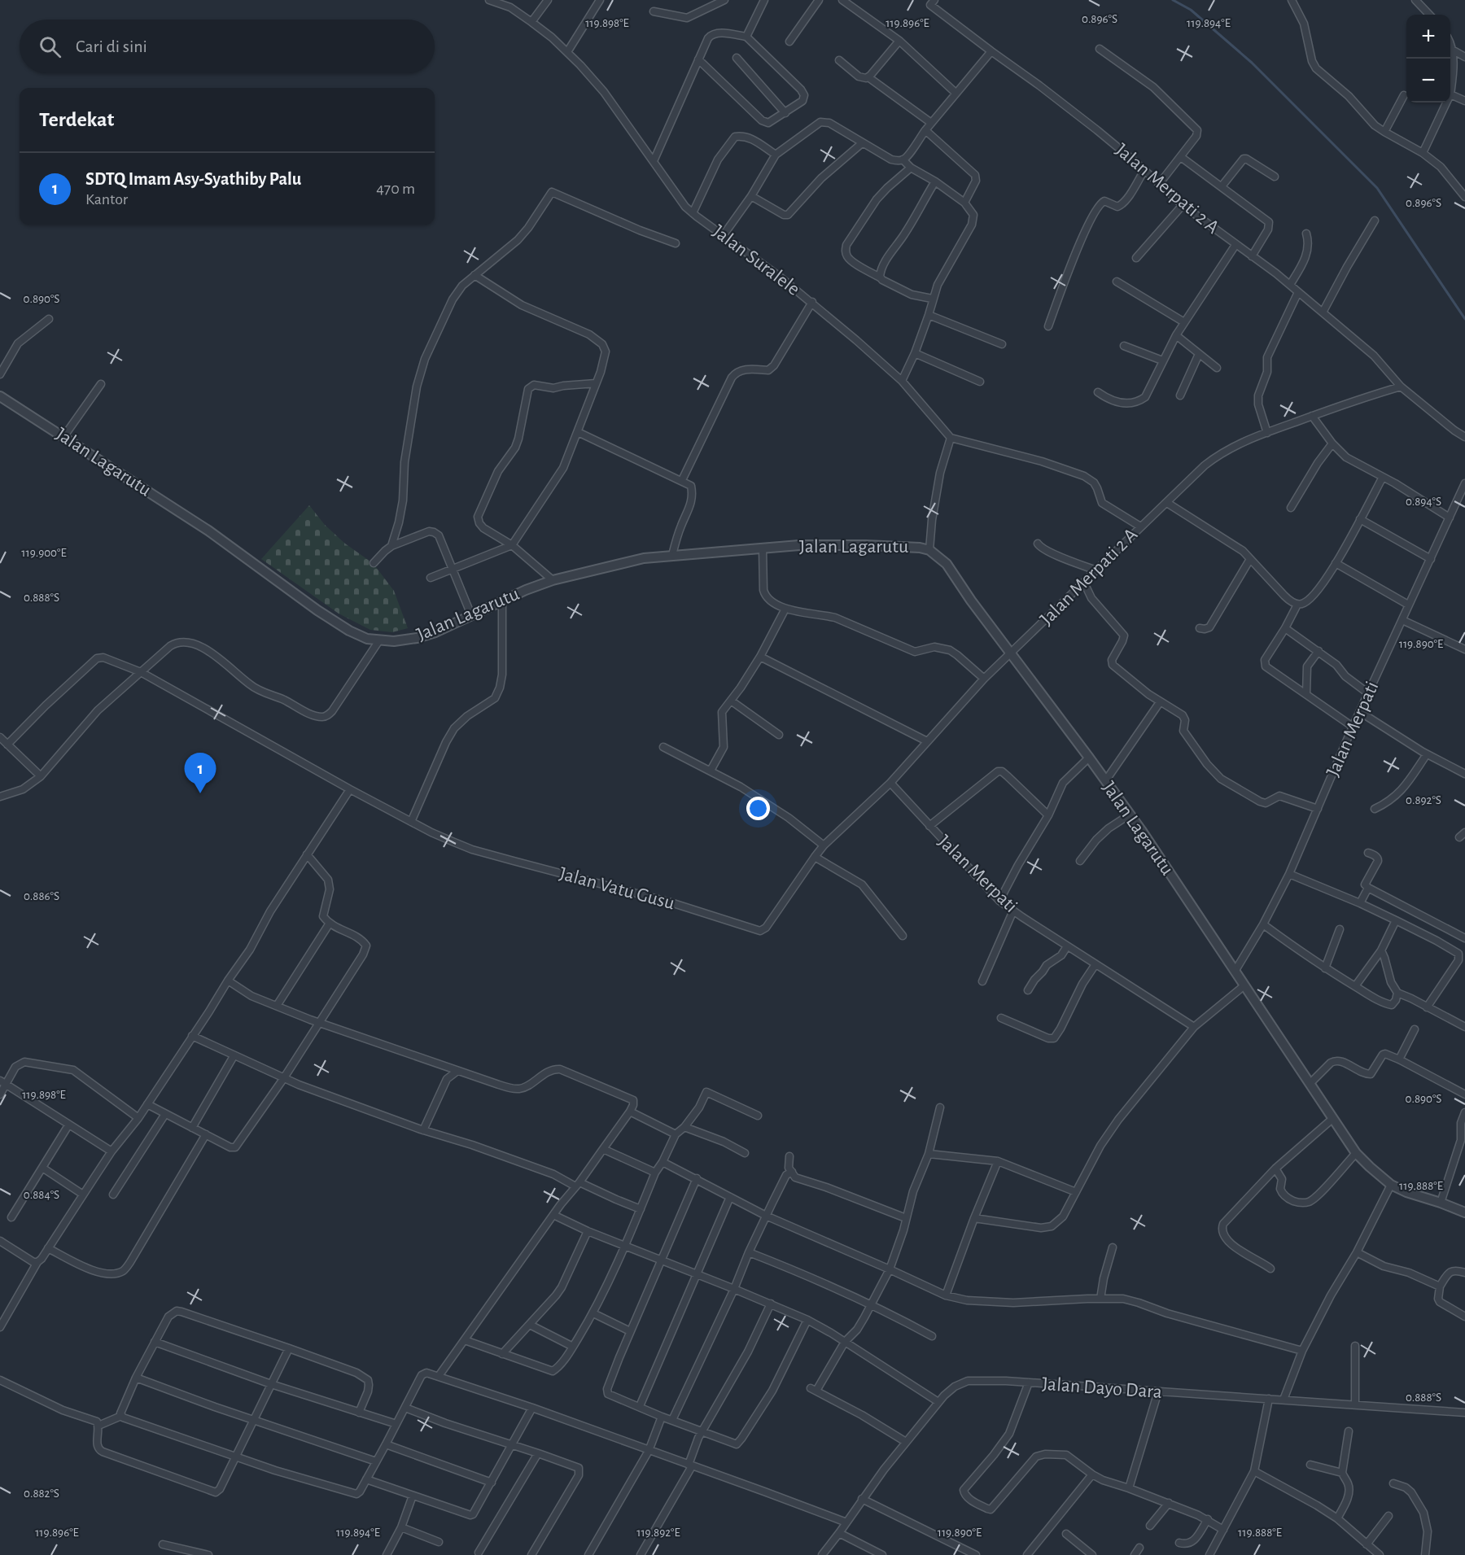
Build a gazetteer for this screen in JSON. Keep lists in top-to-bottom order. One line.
{"streets":{"street":["Jalan Merpati 2 A","Jalan Suralele","Jalan Lagarutu","Jalan Merpati","Jalan Vatu Gusu","Jalan Dayo Dara"]},"crossings":[["Jalan Merpati 2 A","Jalan Lagarutu"],["Jalan Merpati 2 A","Jalan Vatu Gusu"],["Jalan Lagarutu","Jalan Merpati"],["Jalan Lagarutu","Jalan Vatu Gusu"],["Jalan Merpati","Jalan Vatu Gusu"]],"page":{"map_buttons":["+","−"],"search":"Cari di sini","heading":"Terdekat","list":[{"mark":"1","name":"SDTQ Imam Asy-Syathiby Palu","note":"Kantor","value":"470 m"}],"pins":"1"},"coordinates":["0.896°S","119.898°E","119.896°E","119.894°E","0.890°S","0.894°S","119.900°E","0.888°S","119.890°E","0.892°S","0.886°S","119.888°E","0.884°S","0.882°S","119.892°E"]}
